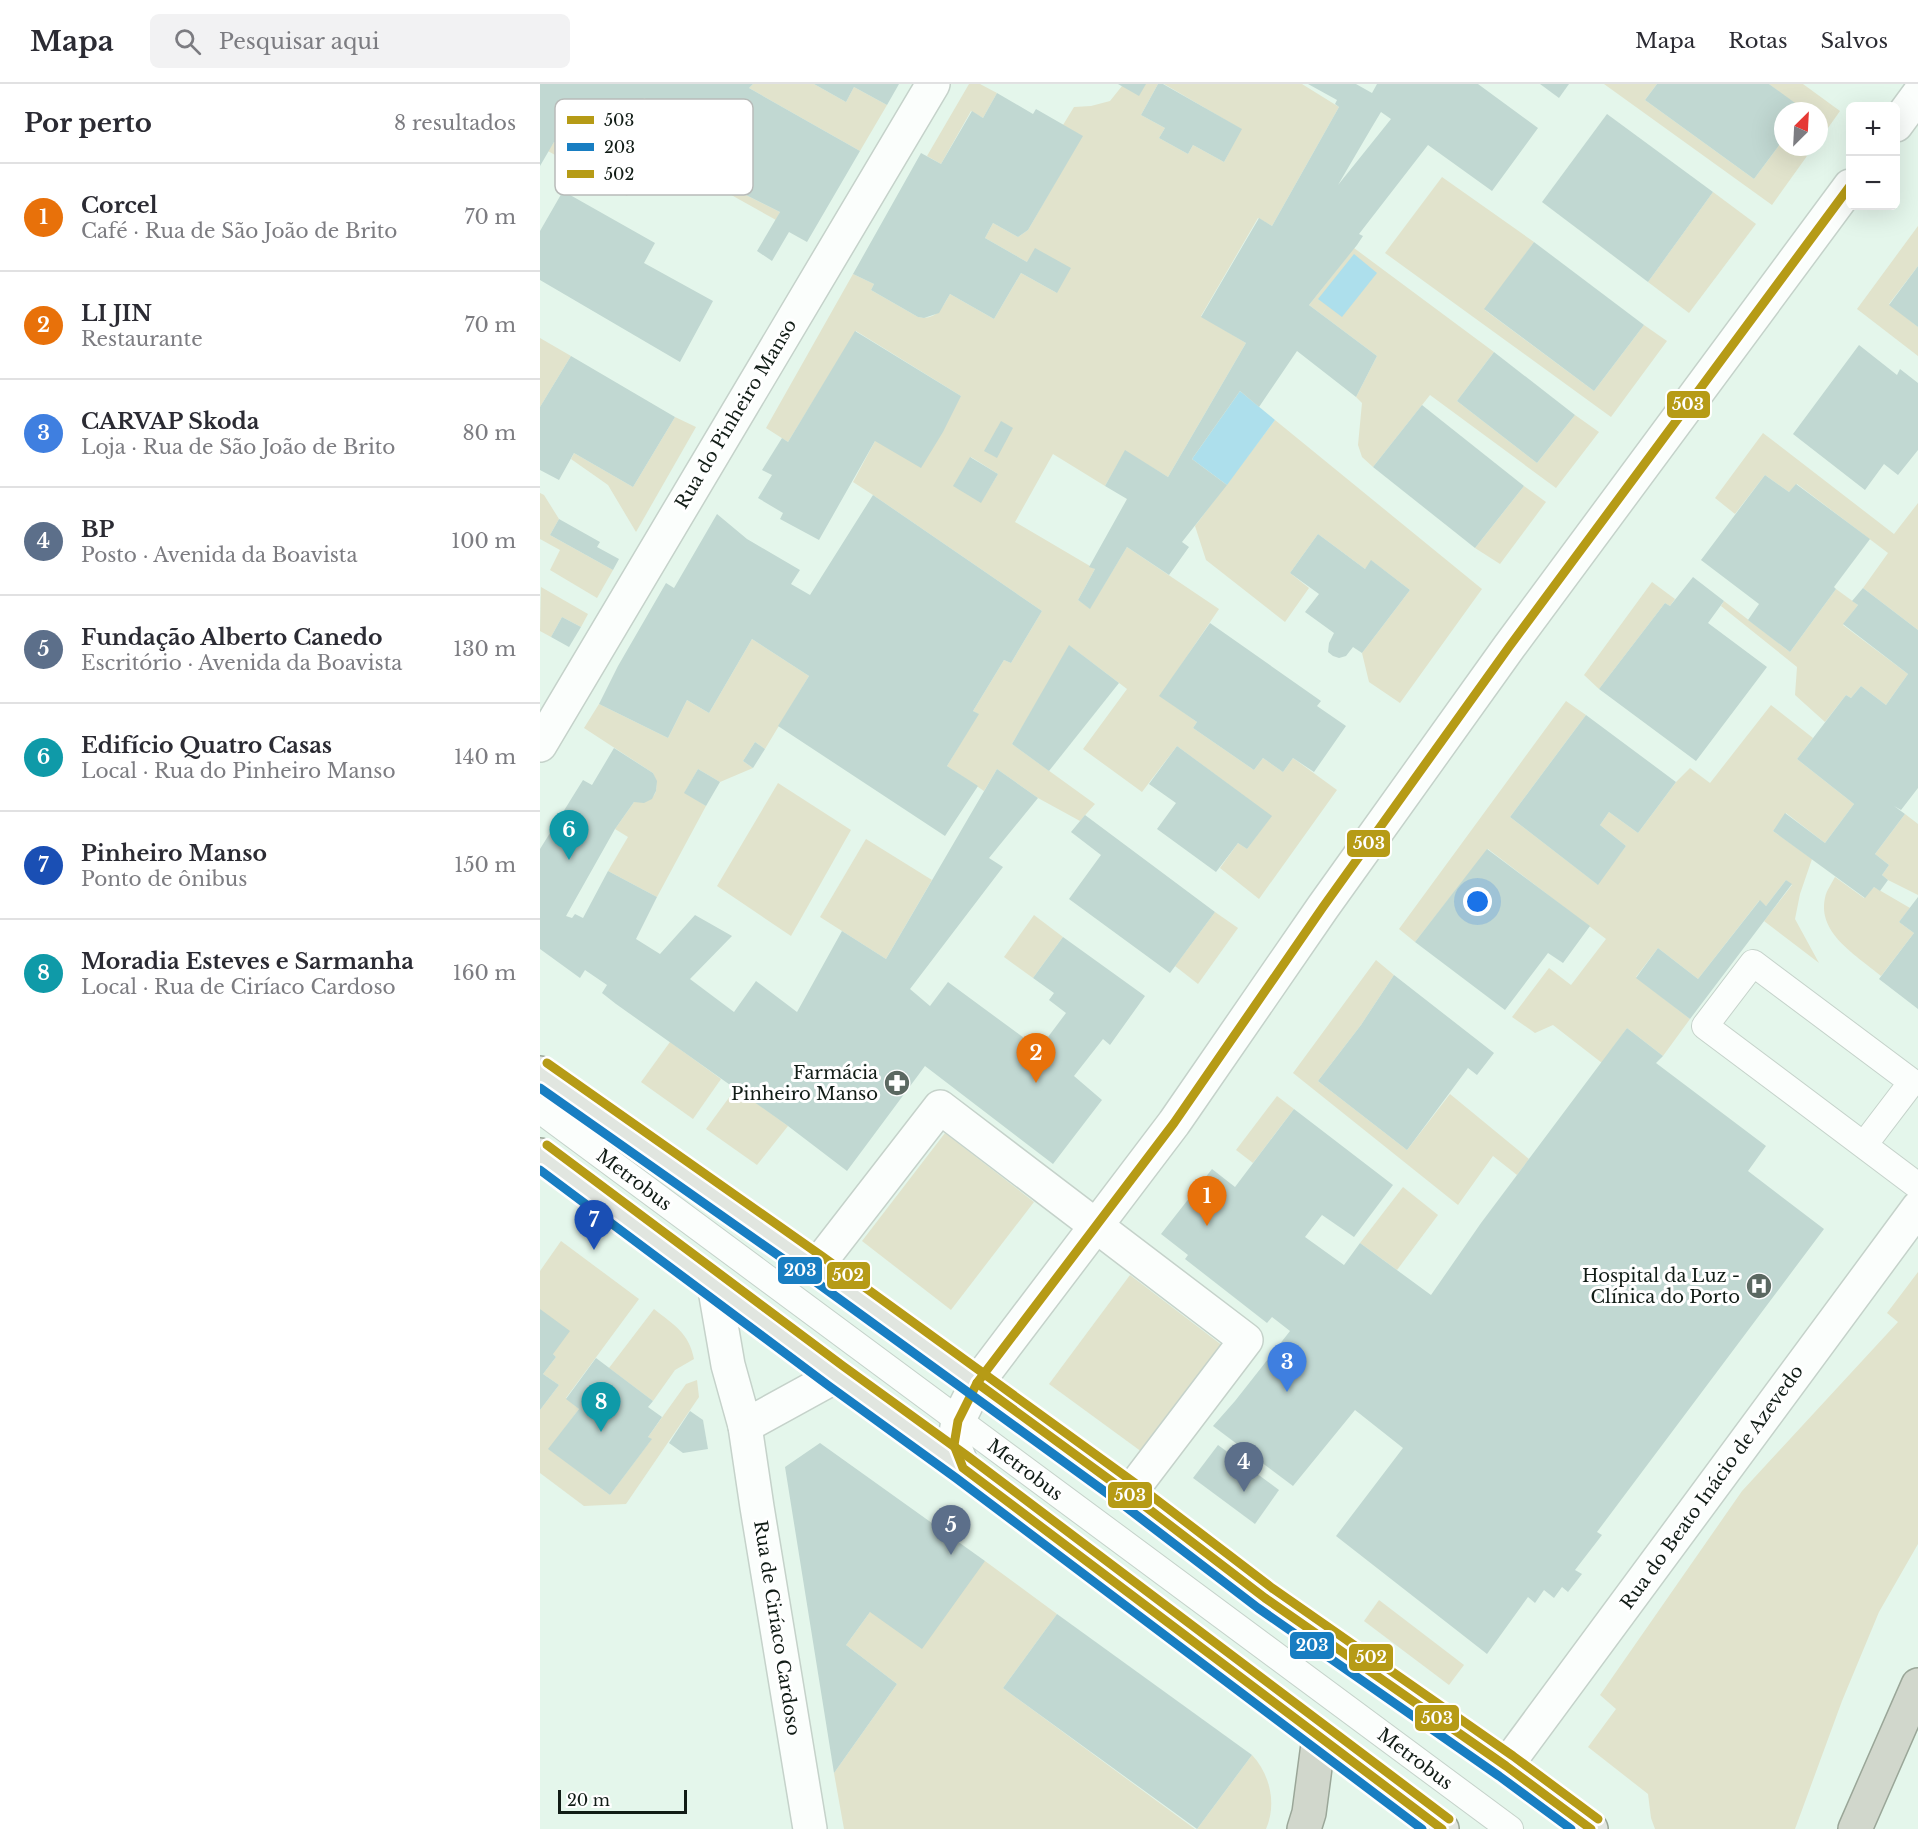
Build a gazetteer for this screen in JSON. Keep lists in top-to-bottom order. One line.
{"streets":{"main road":["Rua do Pinheiro Manso","Rua do Beato Inácio de Azevedo","Rua de Ciríaco Cardoso"],"lane":["Metrobus"]},"places":{"pharmacy":["Farmácia Pinheiro Manso"],"hospital":["Hospital da Luz - Clínica do Porto"]},"lines":["transit line 503","transit line 502","transit line 203"],"legend":["503","203","502"],"scale_bar":"20 m","north":"top right","page":{"header":"Mapa","search":"Pesquisar aqui","nav":["Mapa","Rotas","Salvos"],"heading":["Por perto","8 resultados"],"map_buttons":["+","−"],"list":[{"mark":"1","name":"Corcel","note":"Café · Rua de São João de Brito","value":"70 m"},{"mark":"2","name":"LI JIN","note":"Restaurante","value":"70 m"},{"mark":"3","name":"CARVAP Skoda","note":"Loja · Rua de São João de Brito","value":"80 m"},{"mark":"4","name":"BP","note":"Posto · Avenida da Boavista","value":"100 m"},{"mark":"5","name":"Fundação Alberto Canedo","note":"Escritório · Avenida da Boavista","value":"130 m"},{"mark":"6","name":"Edifício Quatro Casas","note":"Local · Rua do Pinheiro Manso","value":"140 m"},{"mark":"7","name":"Pinheiro Manso","note":"Ponto de ônibus","value":"150 m"},{"mark":"8","name":"Moradia Esteves e Sarmanha","note":"Local · Rua de Ciríaco Cardoso","value":"160 m"}],"pins":["6","2","1","7","3","8","4","5"],"scale":"20 m"}}
